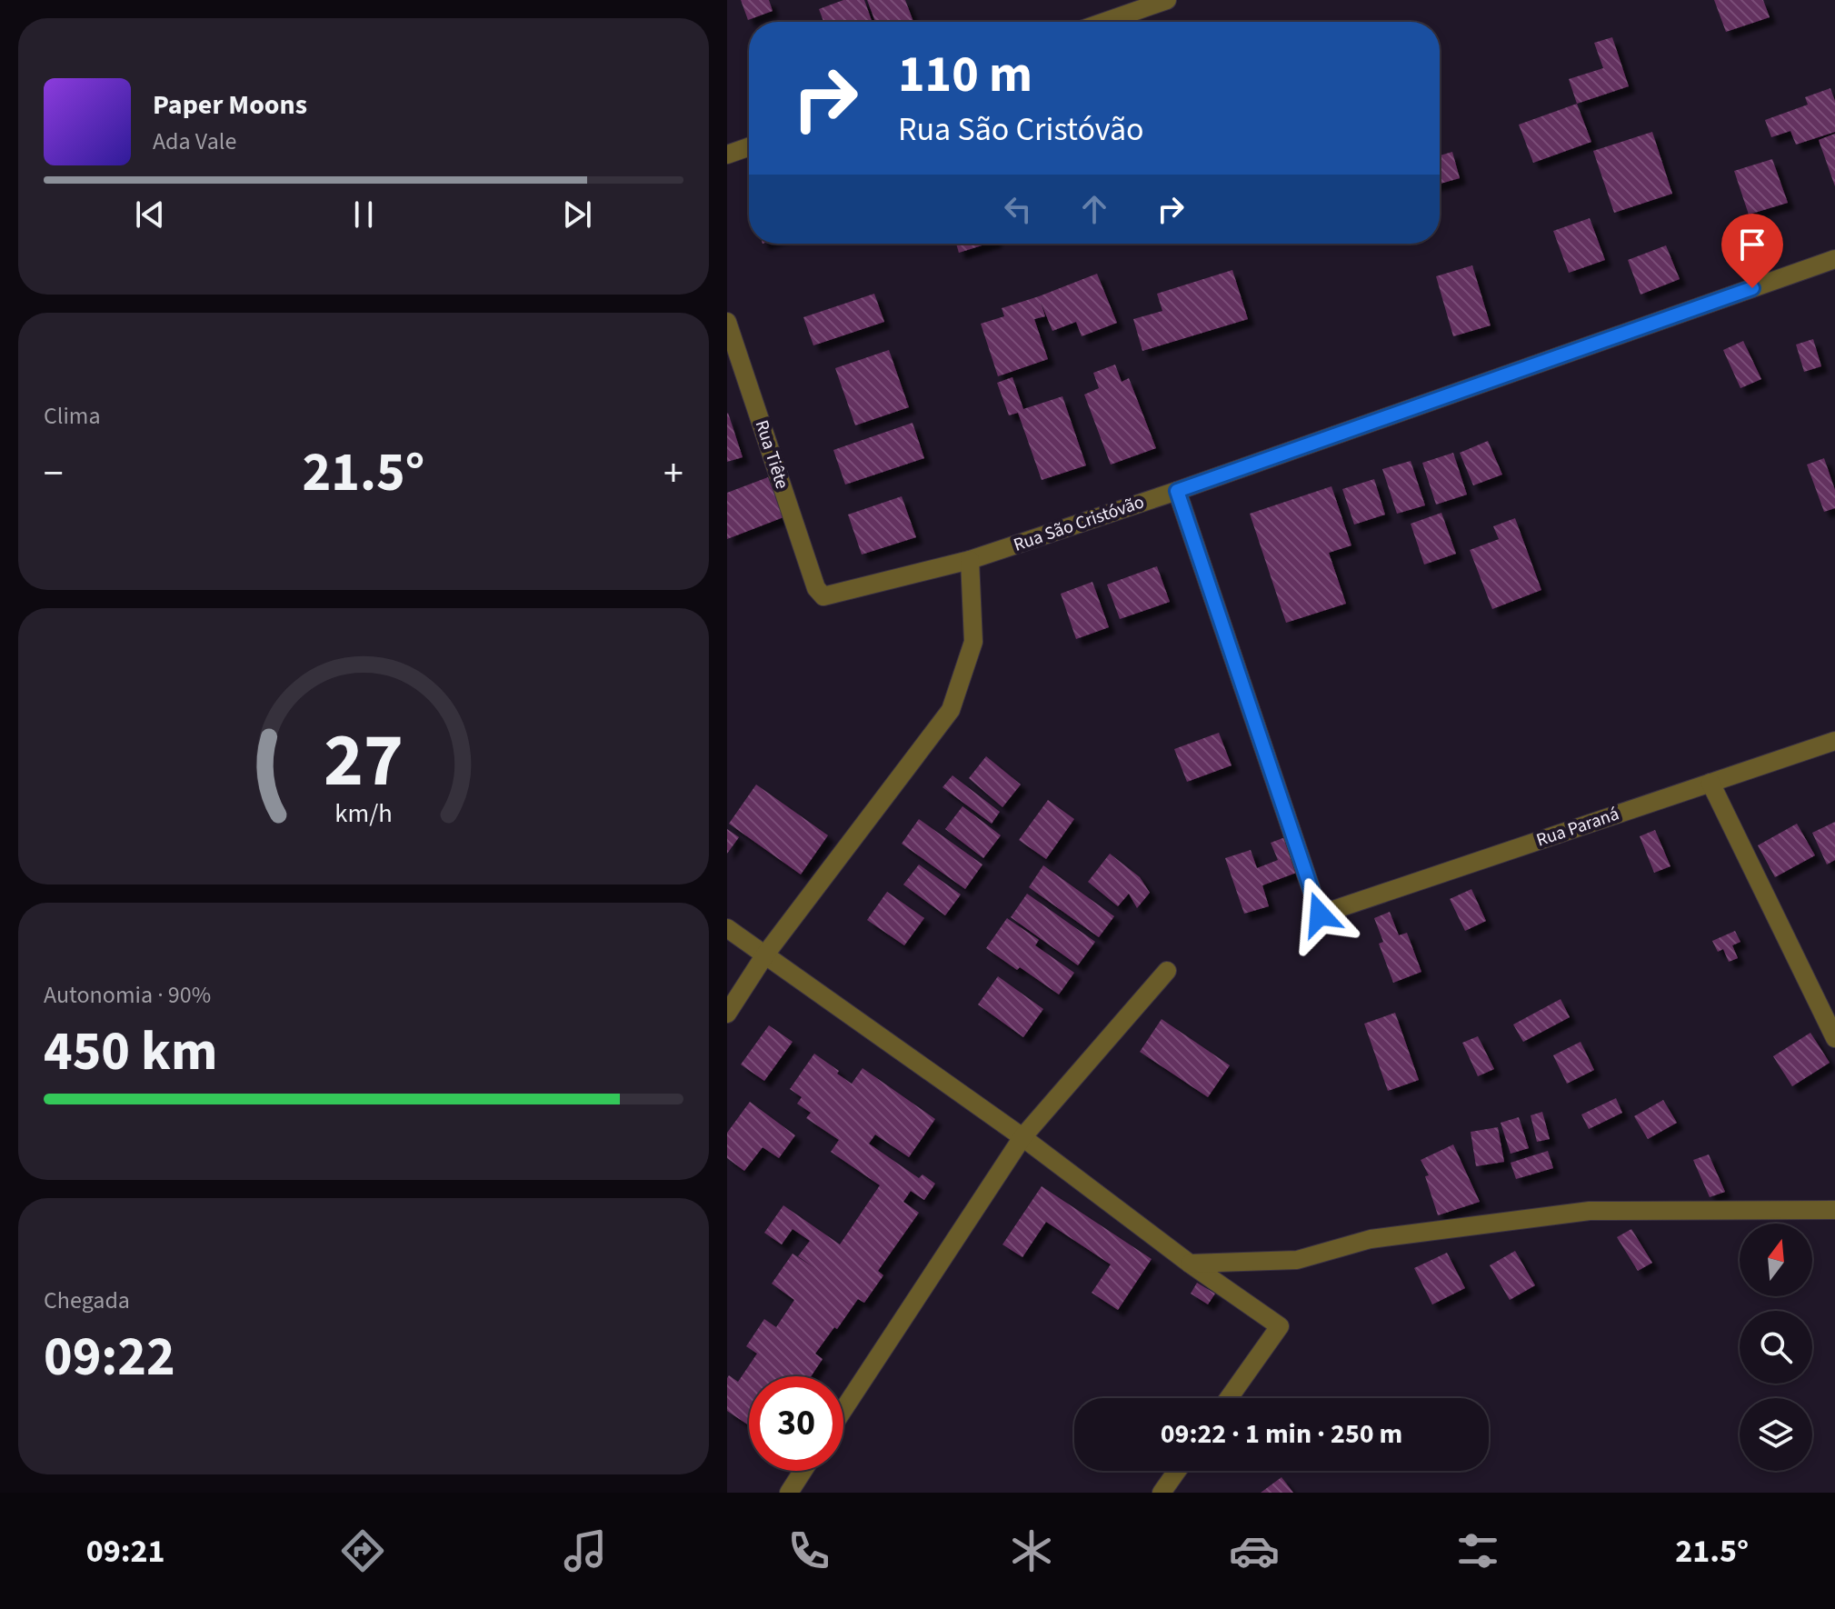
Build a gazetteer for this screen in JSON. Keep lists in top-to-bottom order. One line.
{"streets":{"street":["Rua Tiête","Rua São Cristóvão","Rua Paraná"]},"crossings":[["Rua Tiête","Rua São Cristóvão"],["Rua São Cristóvão","Rua Paraná"]],"north":"top","page":{"turn":["110 m","Rua São Cristóvão"],"song":["Paper Moons","Ada Vale"],"tile":["Clima",["Autonomia · 90%","450 km"],["Chegada","09:22"]],"heat":["−","21.5°","+"],"limit":"30","trip":"09:22 · 1 min · 250 m","tabs":["09:21","21.5°"],"gauge":["27","km/h"]}}
